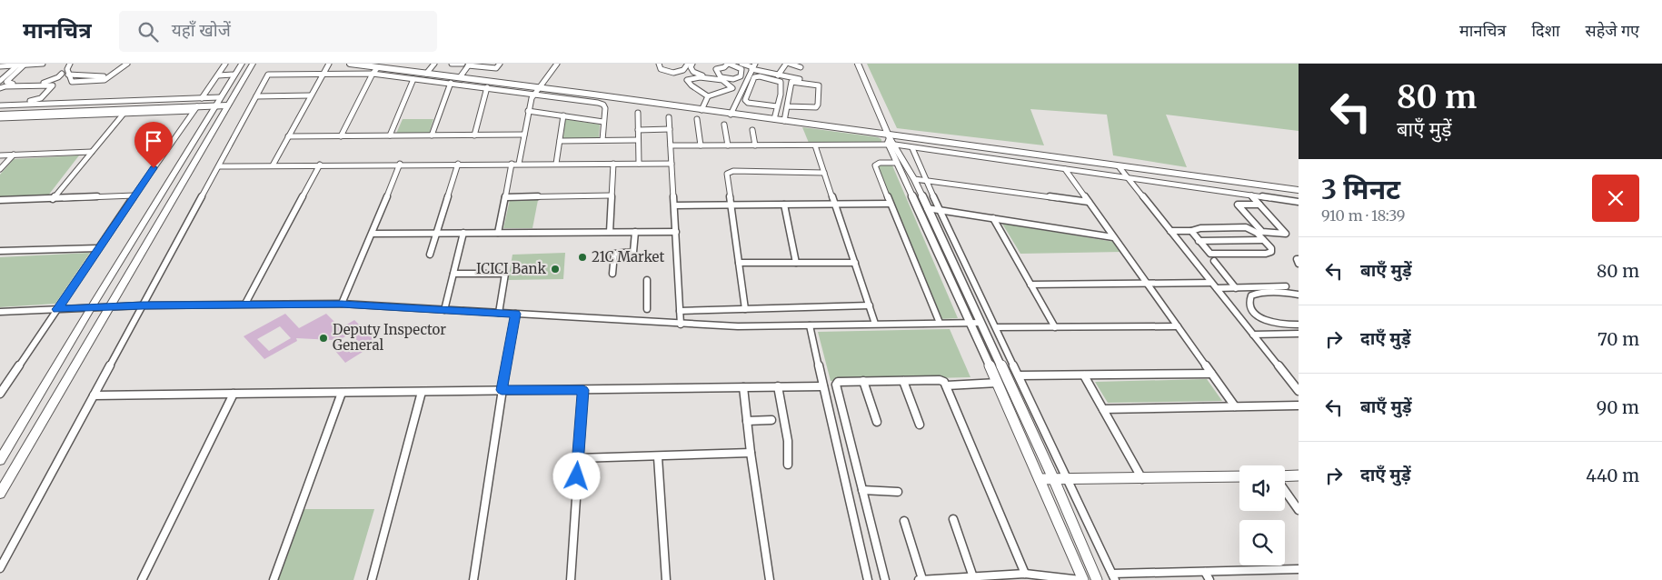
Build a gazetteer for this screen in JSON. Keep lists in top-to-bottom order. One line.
{"places":["21C Market","ICICI Bank","Deputy Inspector General"],"page":{"header":"मानचित्र","search":"यहाँ खोजें","nav":["मानचित्र","दिशा","सहेजे गए"],"turn":["80 m","बाएँ मुड़ें"],"heading":["3 मिनट","910 m · 18:39"],"list":[{"name":"बाएँ मुड़ें","value":"80 m"},{"name":"दाएँ मुड़ें","value":"70 m"},{"name":"बाएँ मुड़ें","value":"90 m"},{"name":"दाएँ मुड़ें","value":"440 m"}]}}
